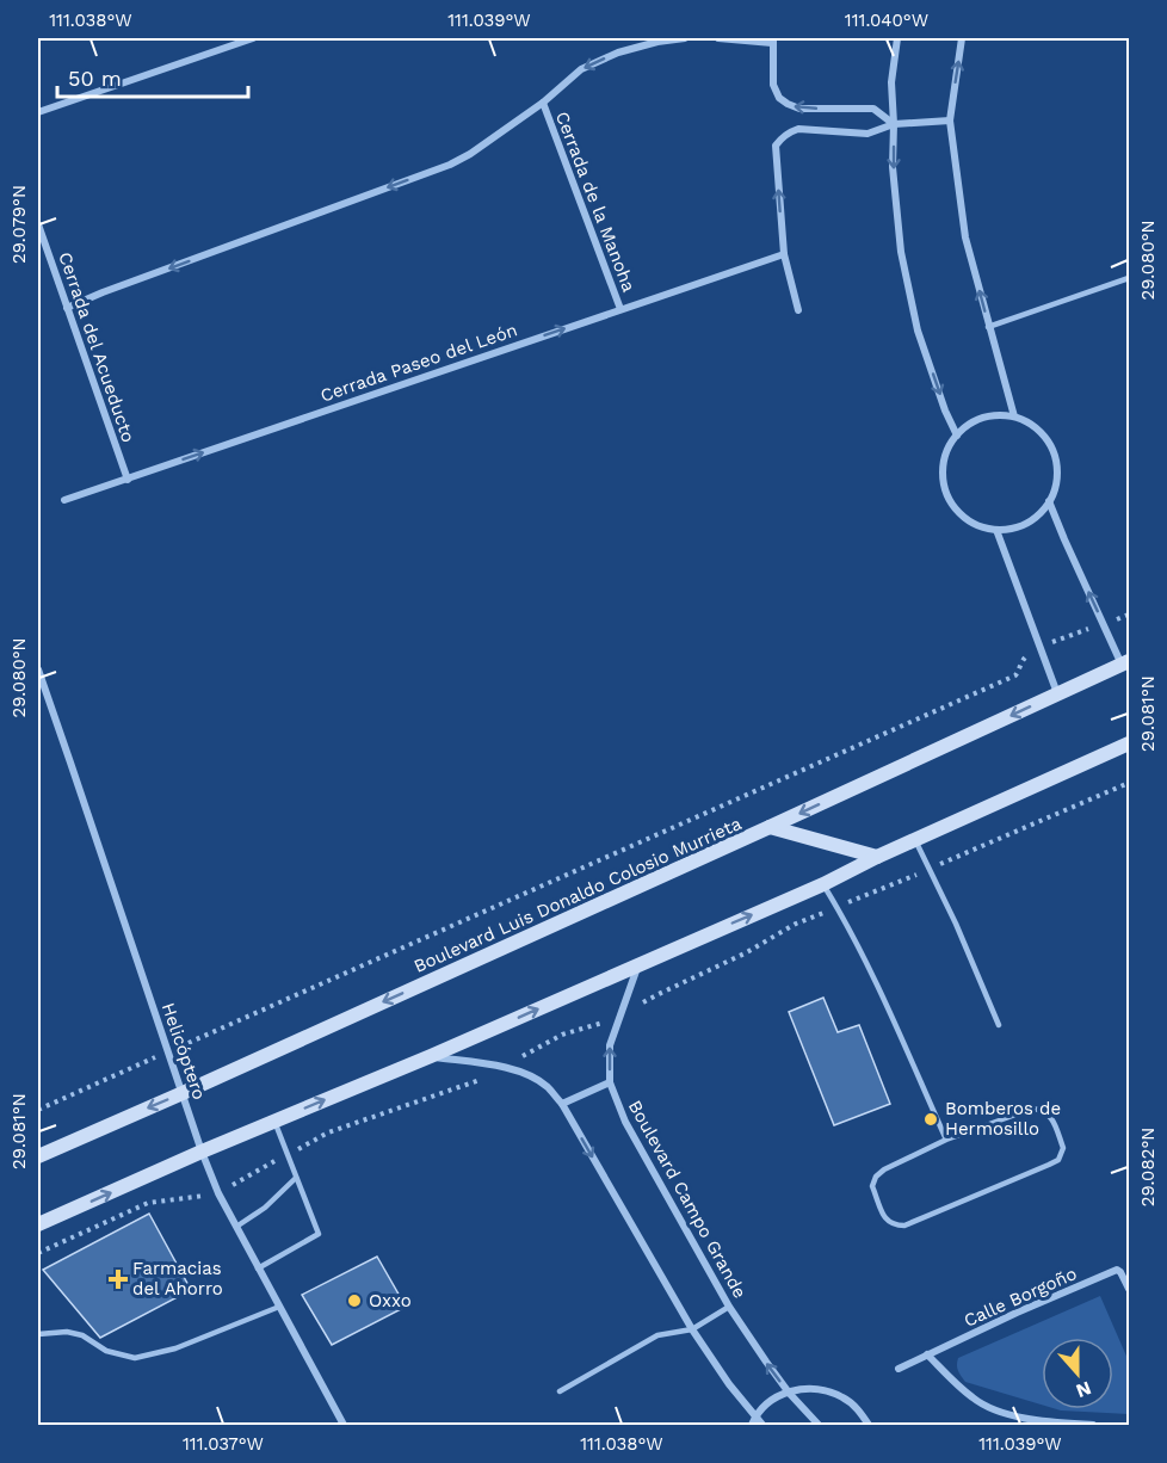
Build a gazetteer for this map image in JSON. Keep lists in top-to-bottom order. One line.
{"streets":{"main road":["Boulevard Luis Donaldo Colosio Murrieta"],"street":["Cerrada de la Manoha","Cerrada del Acueducto","Cerrada Paseo del León","Helicóptero","Boulevard Campo Grande","Calle Borgoño"]},"crossings":[["Cerrada de la Manoha","Cerrada Paseo del León"],["Cerrada del Acueducto","Cerrada Paseo del León"],["Boulevard Luis Donaldo Colosio Murrieta","Helicóptero"]],"one_way":["Cerrada Paseo del León"],"places":{"other":["Bomberos de Hermosillo","Oxxo"],"health":["Farmacias del Ahorro"]},"scale_bar":"50 m","north":"bottom","coordinates":["111.038°W","111.039°W","111.040°W","29.079°N","29.080°N","29.081°N","29.082°N","111.037°W"]}
